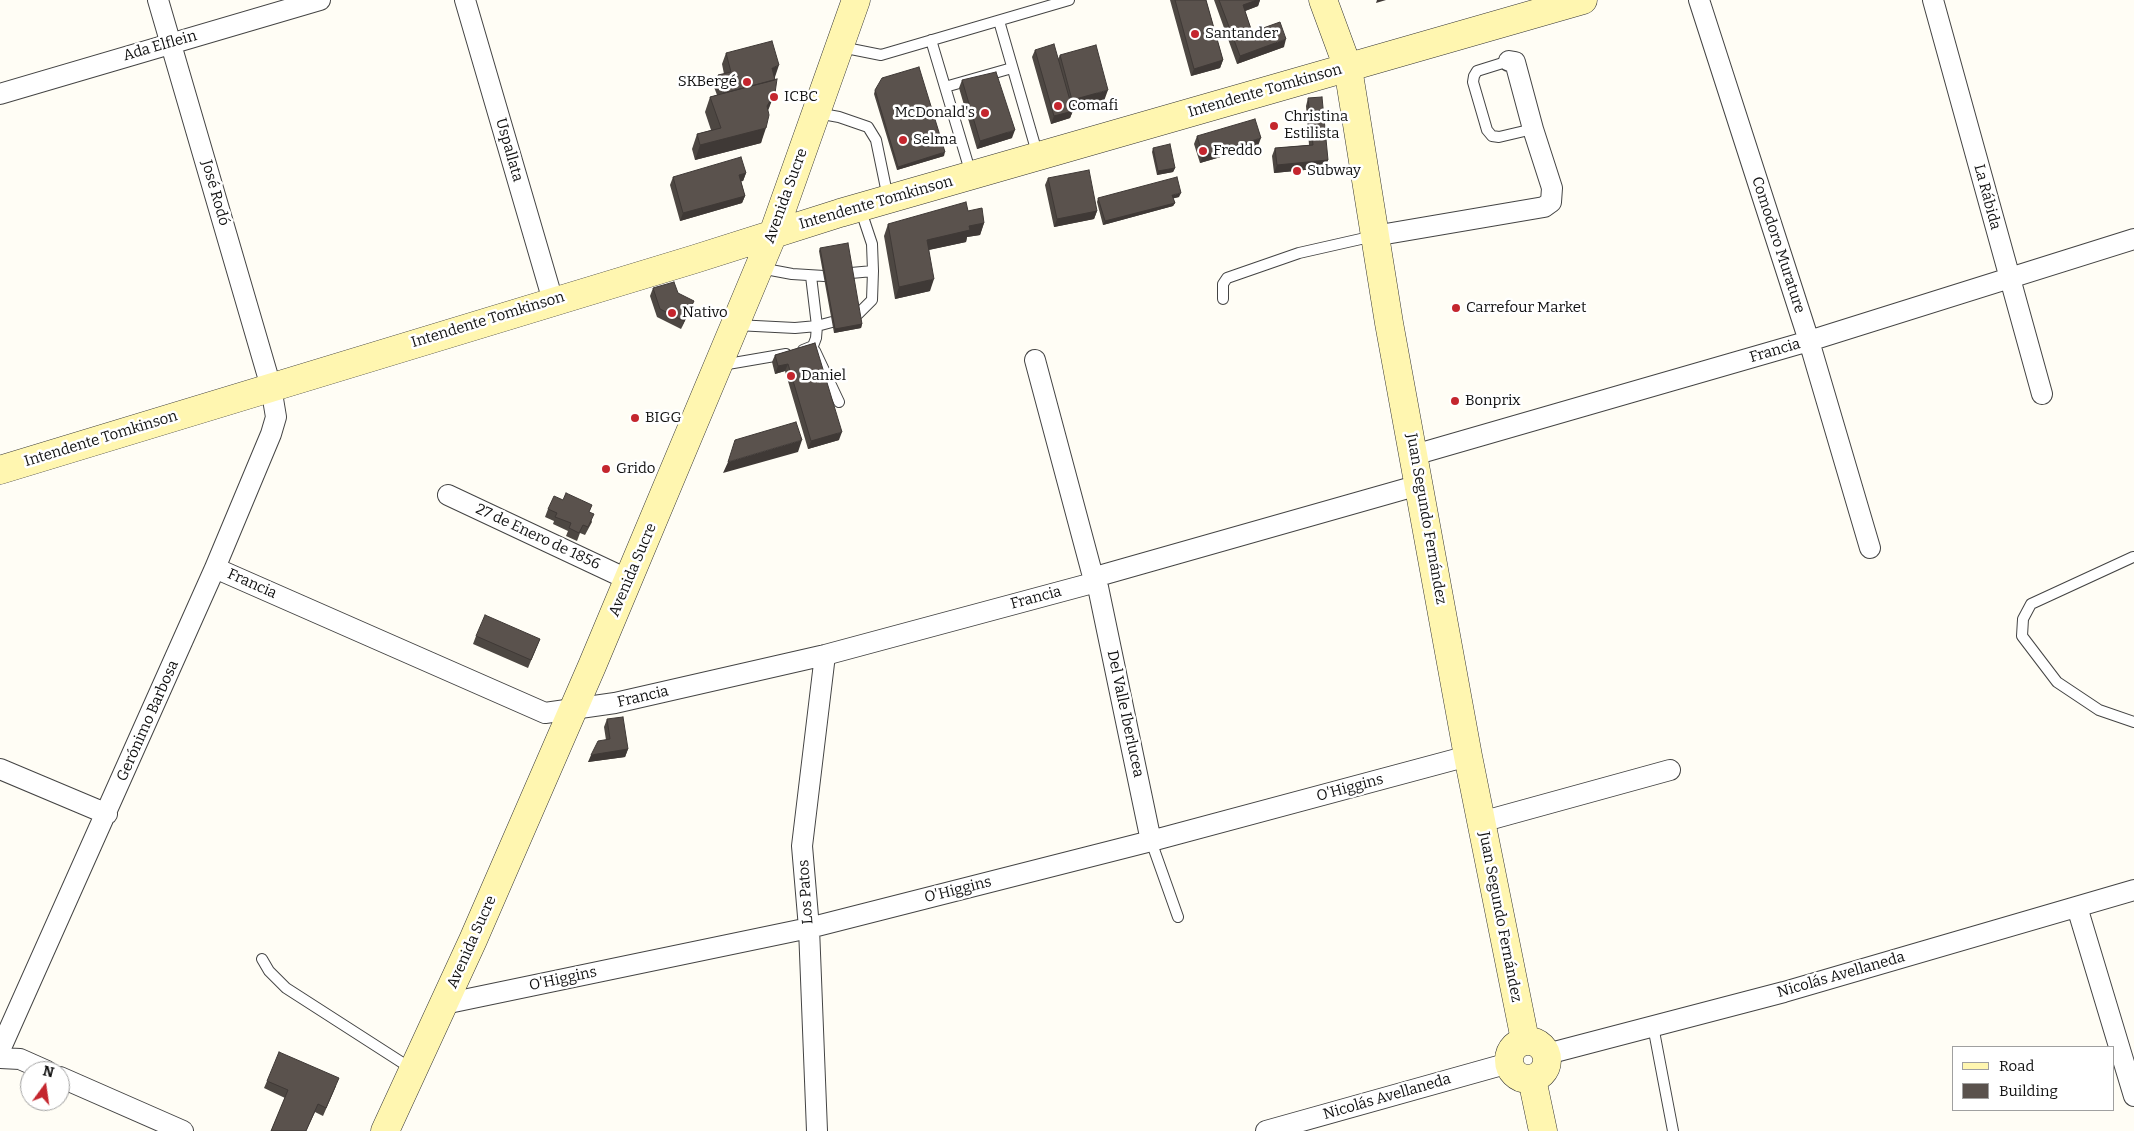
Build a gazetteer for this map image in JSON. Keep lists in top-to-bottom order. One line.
{"streets":{"main road":["Intendente Tomkinson","Avenida Sucre","Juan Segundo Fernández"],"street":["Ada Elflein","Uspallata","José Rodó","La Rábida","Comodoro Murature","Francia","27 de Enero de 1856","Del Valle Iberlucea","Gerónimo Barbosa","O'Higgins","Los Patos","Nicolás Avellaneda"]},"crossings":[["Ada Elflein","José Rodó"],["Intendente Tomkinson","Uspallata"],["Intendente Tomkinson","José Rodó"],["Intendente Tomkinson","Avenida Sucre"],["Intendente Tomkinson","Juan Segundo Fernández"],["Intendente Tomkinson","Gerónimo Barbosa"],["José Rodó","Gerónimo Barbosa"],["Avenida Sucre","Francia"],["Avenida Sucre","27 de Enero de 1856"],["Avenida Sucre","O'Higgins"],["La Rábida","Francia"],["Comodoro Murature","Francia"],["Francia","Juan Segundo Fernández"],["Francia","Del Valle Iberlucea"],["Francia","Gerónimo Barbosa"],["Francia","Los Patos"],["Juan Segundo Fernández","O'Higgins"],["Juan Segundo Fernández","Nicolás Avellaneda"],["Del Valle Iberlucea","O'Higgins"],["O'Higgins","Los Patos"]],"places":["Santander","SKBergé","ICBC","Comafi","McDonald's","Christina Estilista","Selma","Freddo","Subway","Carrefour Market","Nativo","Daniel","Bonprix","BIGG","Grido"],"legend":["Road","Building"],"north":"top"}
